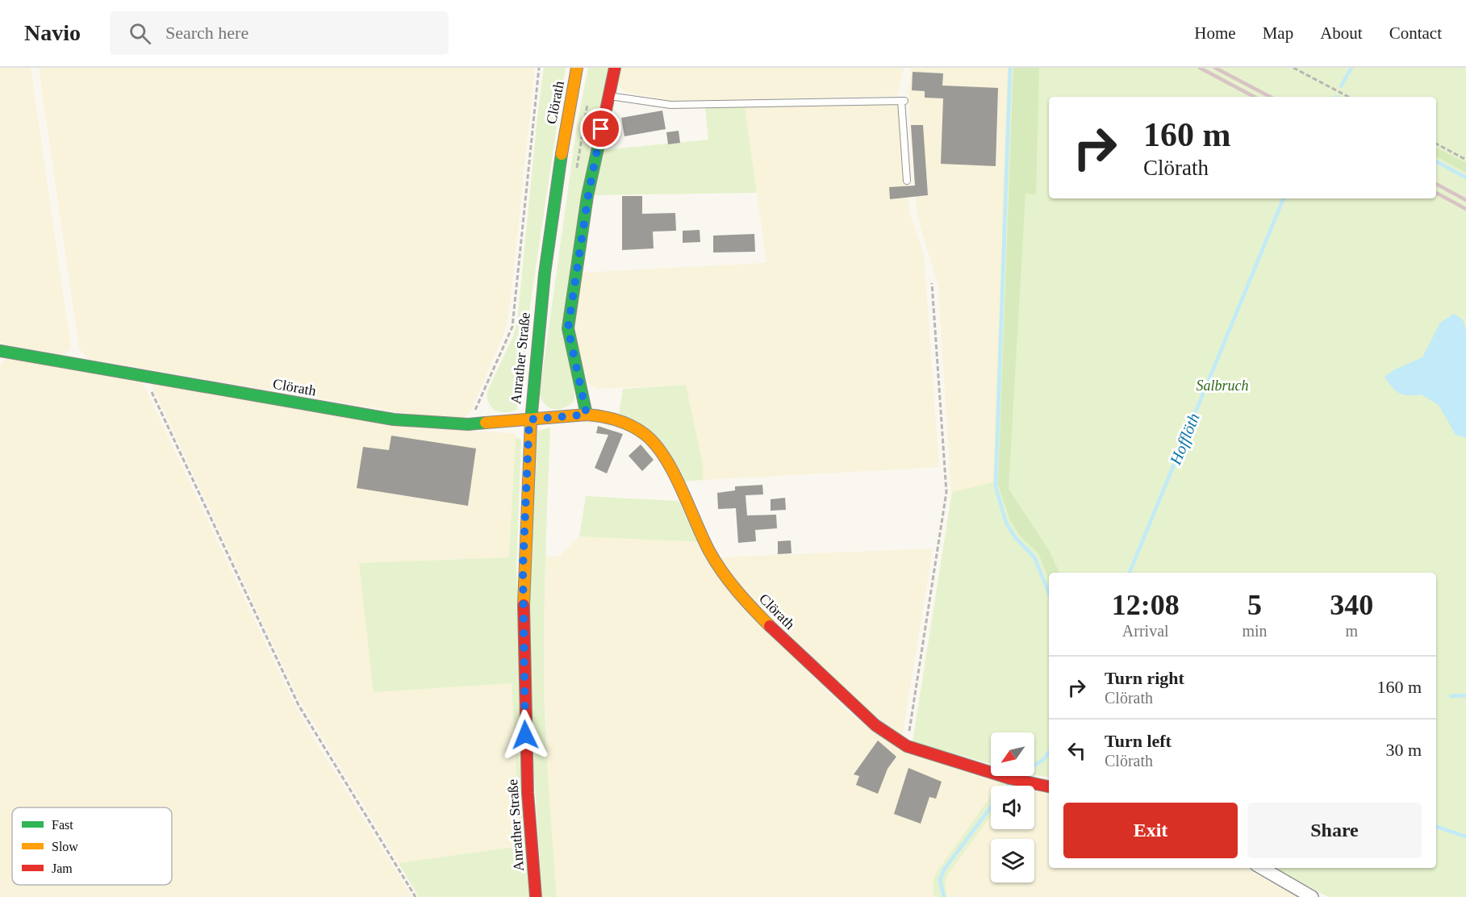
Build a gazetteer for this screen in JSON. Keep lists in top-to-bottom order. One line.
{"streets":{"street":["Clörath","Anrather Straße"]},"crossings":[["Clörath","Anrather Straße"]],"water":["Hofflöth"],"parks":["Salbruch"],"legend":["Fast","Slow","Jam"],"north":"bottom left","page":{"header":"Navio","search":"Search here","nav":["Home","Map","About","Contact"],"turn":["160 m","Clörath"],"eta":["12:08","Arrival","5","min","340","m"],"list":[{"name":"Turn right","note":"Clörath","value":"160 m"},{"name":"Turn left","note":"Clörath","value":"30 m"}],"buttons":["Exit","Share"]}}
